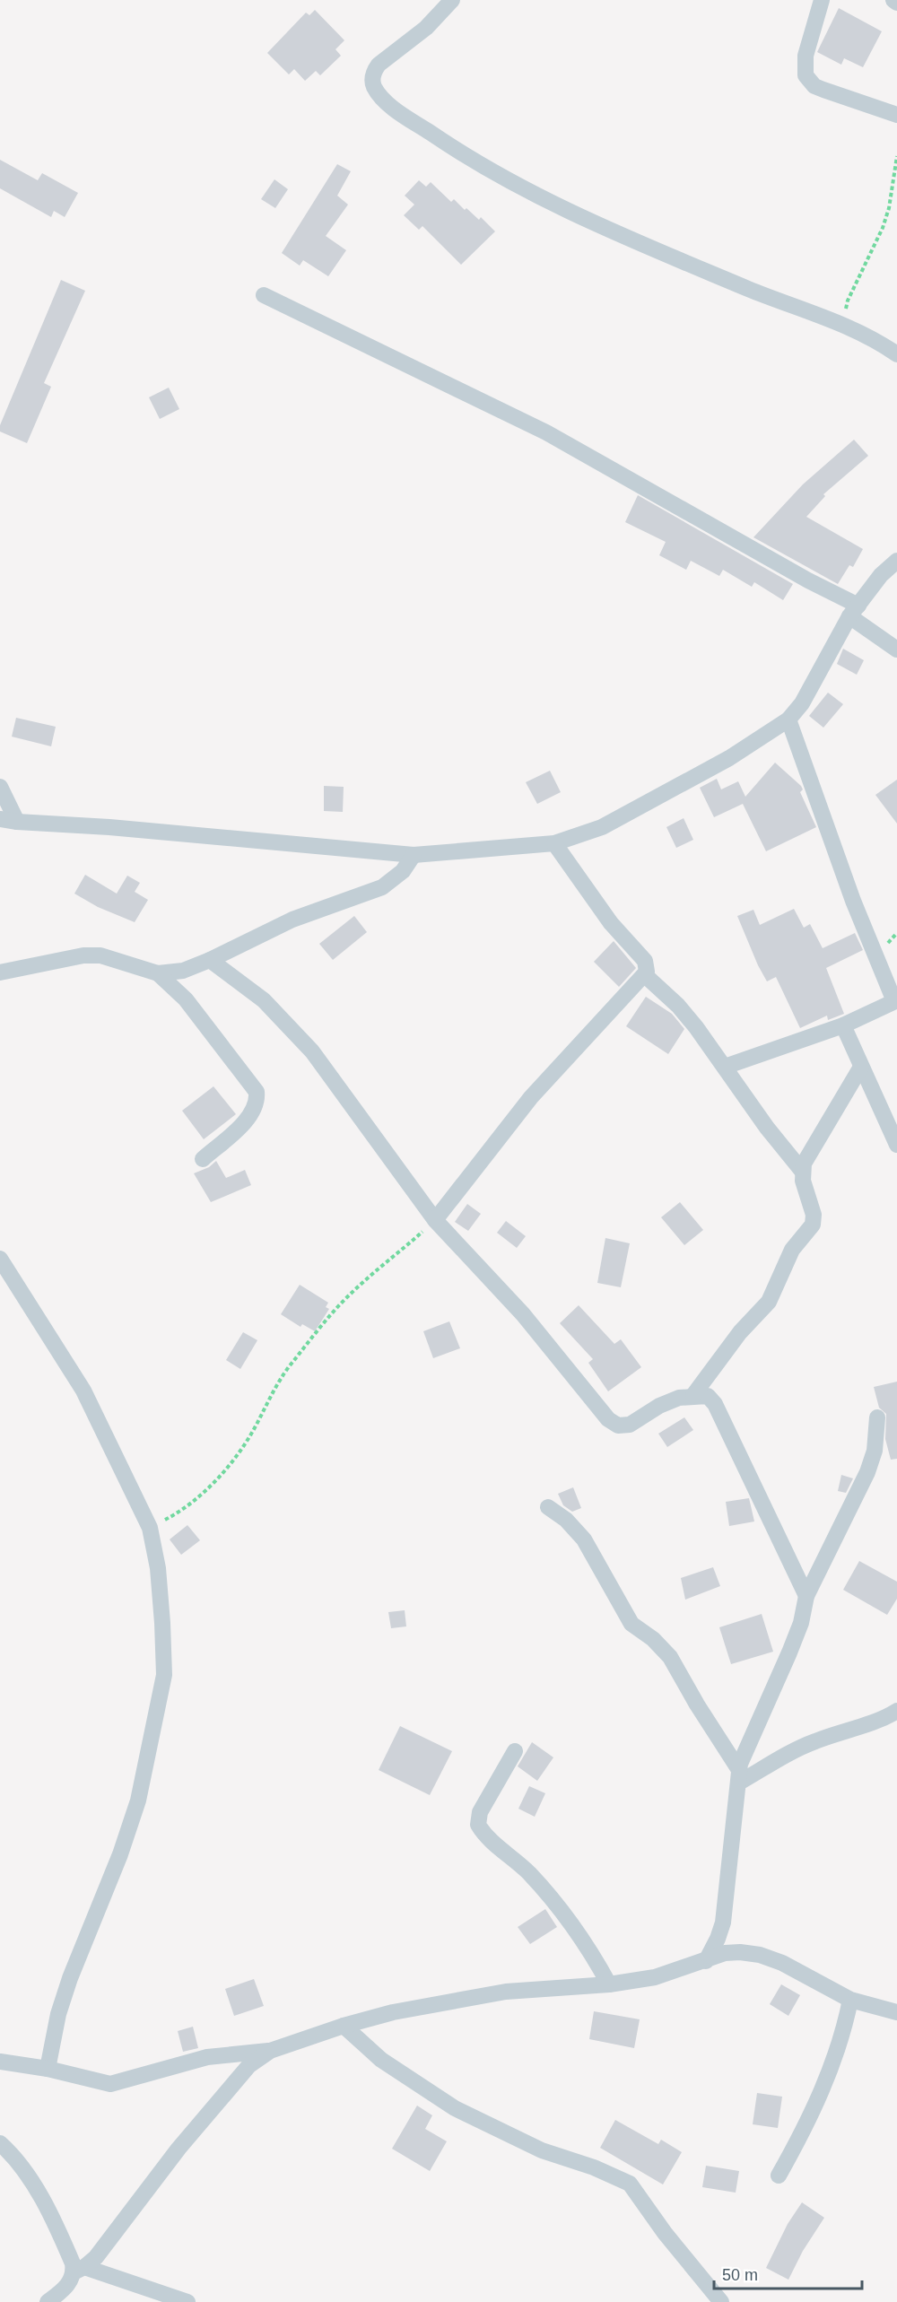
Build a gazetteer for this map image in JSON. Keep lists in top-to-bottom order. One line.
{"scale_bar":"50 m"}
